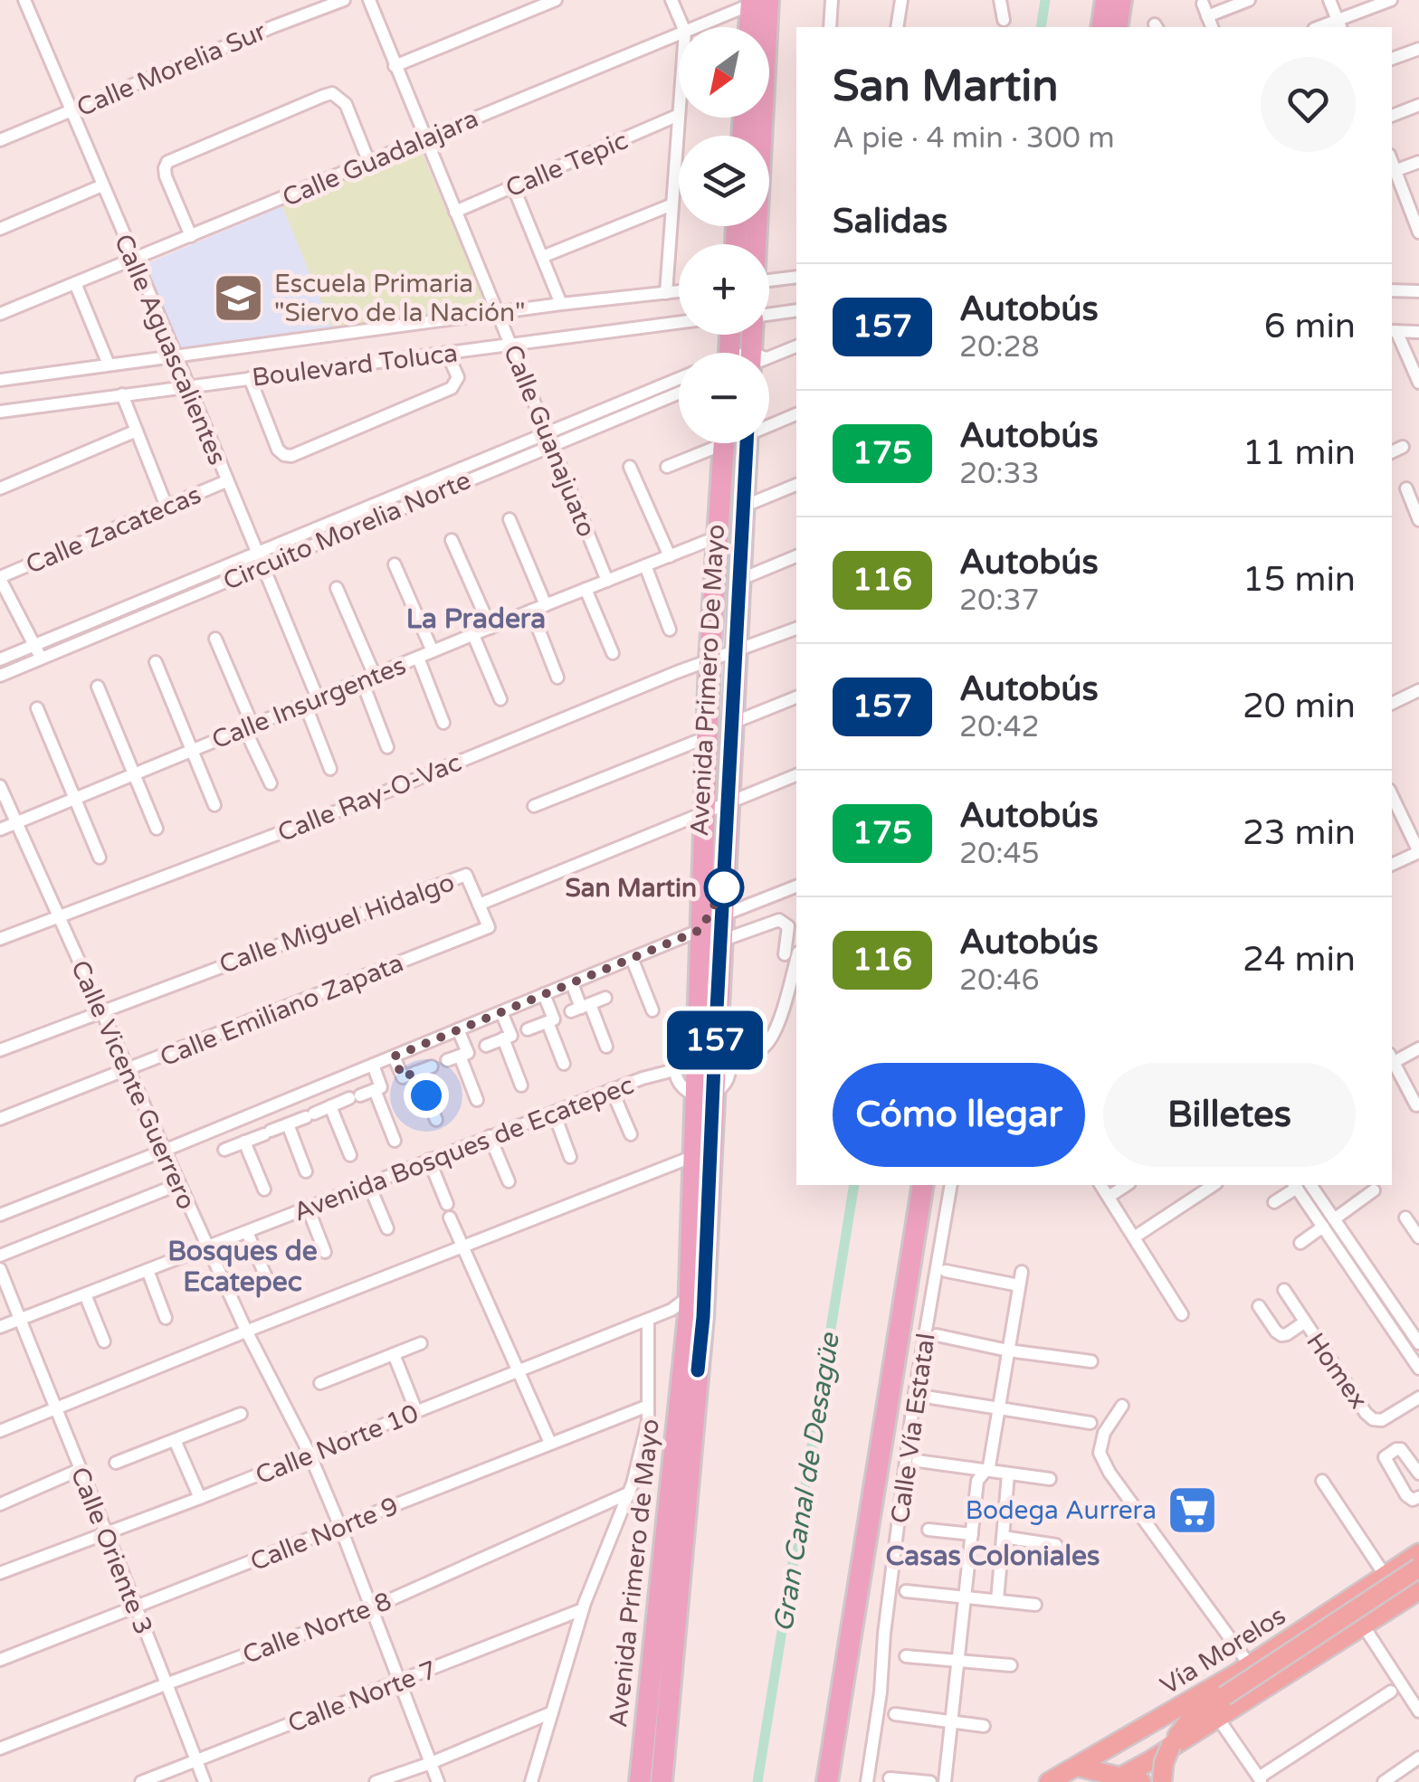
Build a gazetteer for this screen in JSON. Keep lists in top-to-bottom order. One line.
{"streets":{"highway":["Avenida Primero De Mayo","Avenida Primero de Mayo"],"main road":["Vía Morelos"],"street":["Calle Morelia Sur","Calle Guadalajara","Calle Tepic","Calle Aguascalientes","Boulevard Toluca","Calle Guanajuato","Calle Zacatecas","Circuito Morelia Norte","Calle Insurgentes","Calle Ray-O-Vac","Calle Miguel Hidalgo","Calle Emiliano Zapata","Calle Vicente Guerrero","Avenida Bosques de Ecatepec","Homex","Calle Vía Estatal","Calle Norte 10","Calle Norte 9","Calle Oriente 3","Calle Norte 8","Calle Norte 7"]},"crossings":[["Calle Morelia Sur","Calle Aguascalientes"],["Calle Guadalajara","Calle Aguascalientes"],["Calle Guadalajara","Calle Guanajuato"],["Calle Tepic","Calle Guanajuato"],["Calle Aguascalientes","Boulevard Toluca"],["Calle Aguascalientes","Calle Zacatecas"],["Calle Aguascalientes","Circuito Morelia Norte"],["Calle Aguascalientes","Calle Insurgentes"],["Boulevard Toluca","Calle Guanajuato"],["Calle Guanajuato","Circuito Morelia Norte"],["Calle Guanajuato","Calle Insurgentes"],["Avenida Primero De Mayo","Calle Ray-O-Vac"],["Avenida Primero De Mayo","Calle Miguel Hidalgo"],["Avenida Primero De Mayo","Calle Norte 10"],["Avenida Primero De Mayo","Avenida Primero de Mayo"],["Calle Insurgentes","Calle Vicente Guerrero"],["Calle Insurgentes","Avenida Primero de Mayo"],["Calle Ray-O-Vac","Calle Vicente Guerrero"],["Calle Ray-O-Vac","Avenida Primero de Mayo"],["Calle Miguel Hidalgo","Calle Emiliano Zapata"],["Calle Miguel Hidalgo","Calle Vicente Guerrero"],["Calle Miguel Hidalgo","Avenida Primero de Mayo"],["Calle Emiliano Zapata","Calle Vicente Guerrero"],["Calle Vicente Guerrero","Avenida Bosques de Ecatepec"],["Calle Vicente Guerrero","Calle Norte 10"],["Calle Vicente Guerrero","Calle Norte 9"],["Calle Vicente Guerrero","Calle Norte 8"],["Calle Vicente Guerrero","Calle Norte 7"],["Avenida Bosques de Ecatepec","Calle Oriente 3"],["Calle Norte 10","Calle Oriente 3"],["Calle Norte 9","Calle Oriente 3"],["Calle Oriente 3","Calle Norte 8"],["Calle Oriente 3","Calle Norte 7"]],"districts":["La Pradera","Bosques de Ecatepec","Casas Coloniales"],"water":["Gran Canal de Desagüe"],"places":{"school or university":["Escuela Primaria \"Siervo de la Nación\""],"other":["San Martin"],"supermarket":["Bodega Aurrera"]},"lines":["bus line 157"],"north":"bottom left","page":{"on_map":"157","map_buttons":["+","−"],"heading":[["San Martin","A pie · 4 min · 300 m"],"Salidas"],"list":[{"mark":"157","name":"Autobús","note":"20:28","value":"6 min"},{"mark":"175","name":"Autobús","note":"20:33","value":"11 min"},{"mark":"116","name":"Autobús","note":"20:37","value":"15 min"},{"mark":"157","name":"Autobús","note":"20:42","value":"20 min"},{"mark":"175","name":"Autobús","note":"20:45","value":"23 min"},{"mark":"116","name":"Autobús","note":"20:46","value":"24 min"}],"buttons":["Cómo llegar","Billetes"]}}
